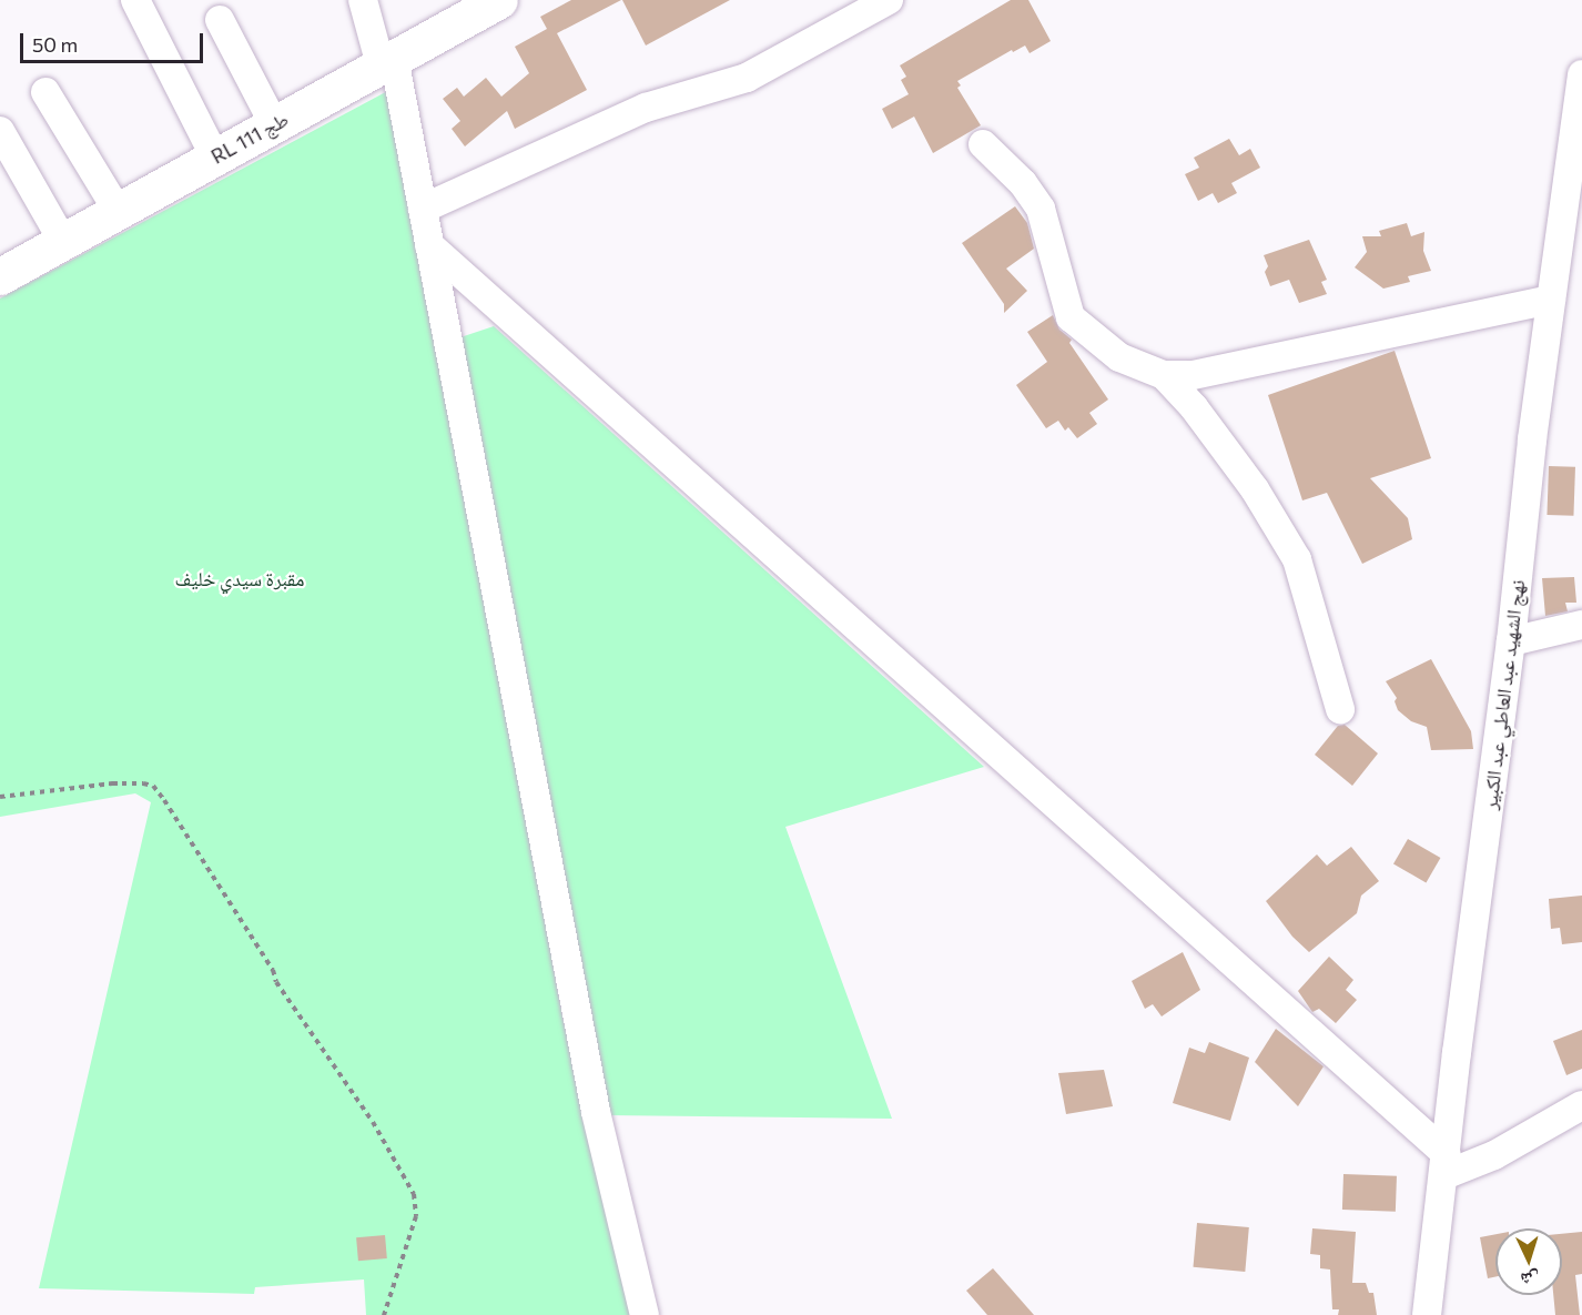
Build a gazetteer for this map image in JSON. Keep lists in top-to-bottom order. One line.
{"streets":{"street":["RL طج 111","نهج الشهيد عبد العاطي عبد الكبير"]},"parks":["مقبرة سيدي خليف"],"scale_bar":"50 m","north":"bottom"}
